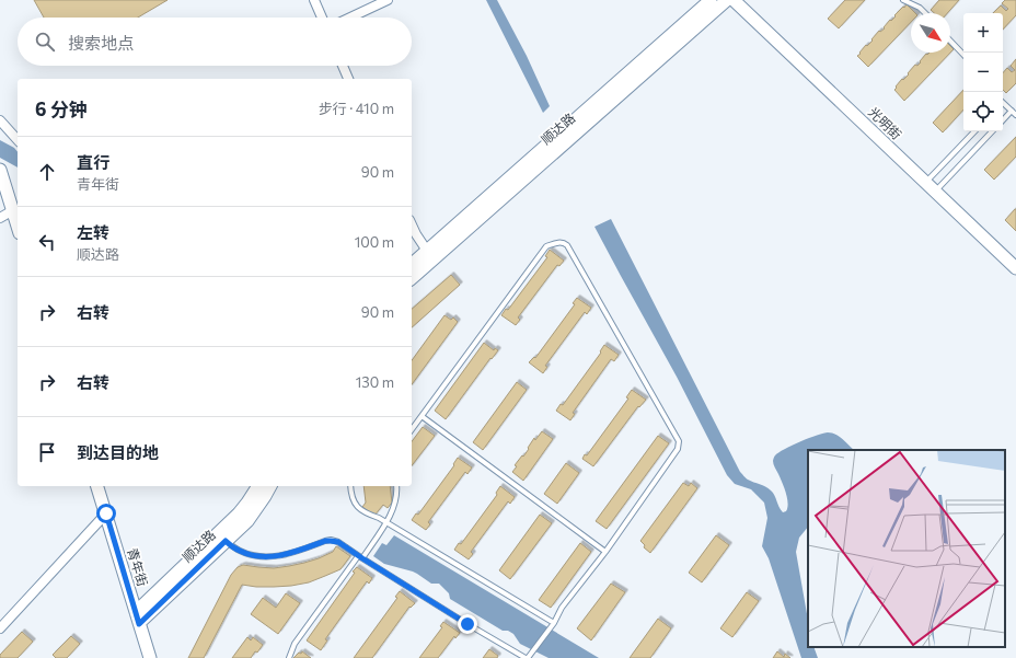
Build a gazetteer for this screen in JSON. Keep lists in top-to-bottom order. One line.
{"streets":{"main road":["光明街","顺达路","青年街"]},"crossings":[["顺达路","青年街"]],"north":"bottom right","page":{"map_buttons":["+","−"],"search":"搜索地点","heading":["6 分钟","步行 · 410 m"],"list":[["直行","青年街","90 m"],["左转","顺达路","100 m"],["右转","90 m"],["右转","130 m"],"到达目的地"]}}
